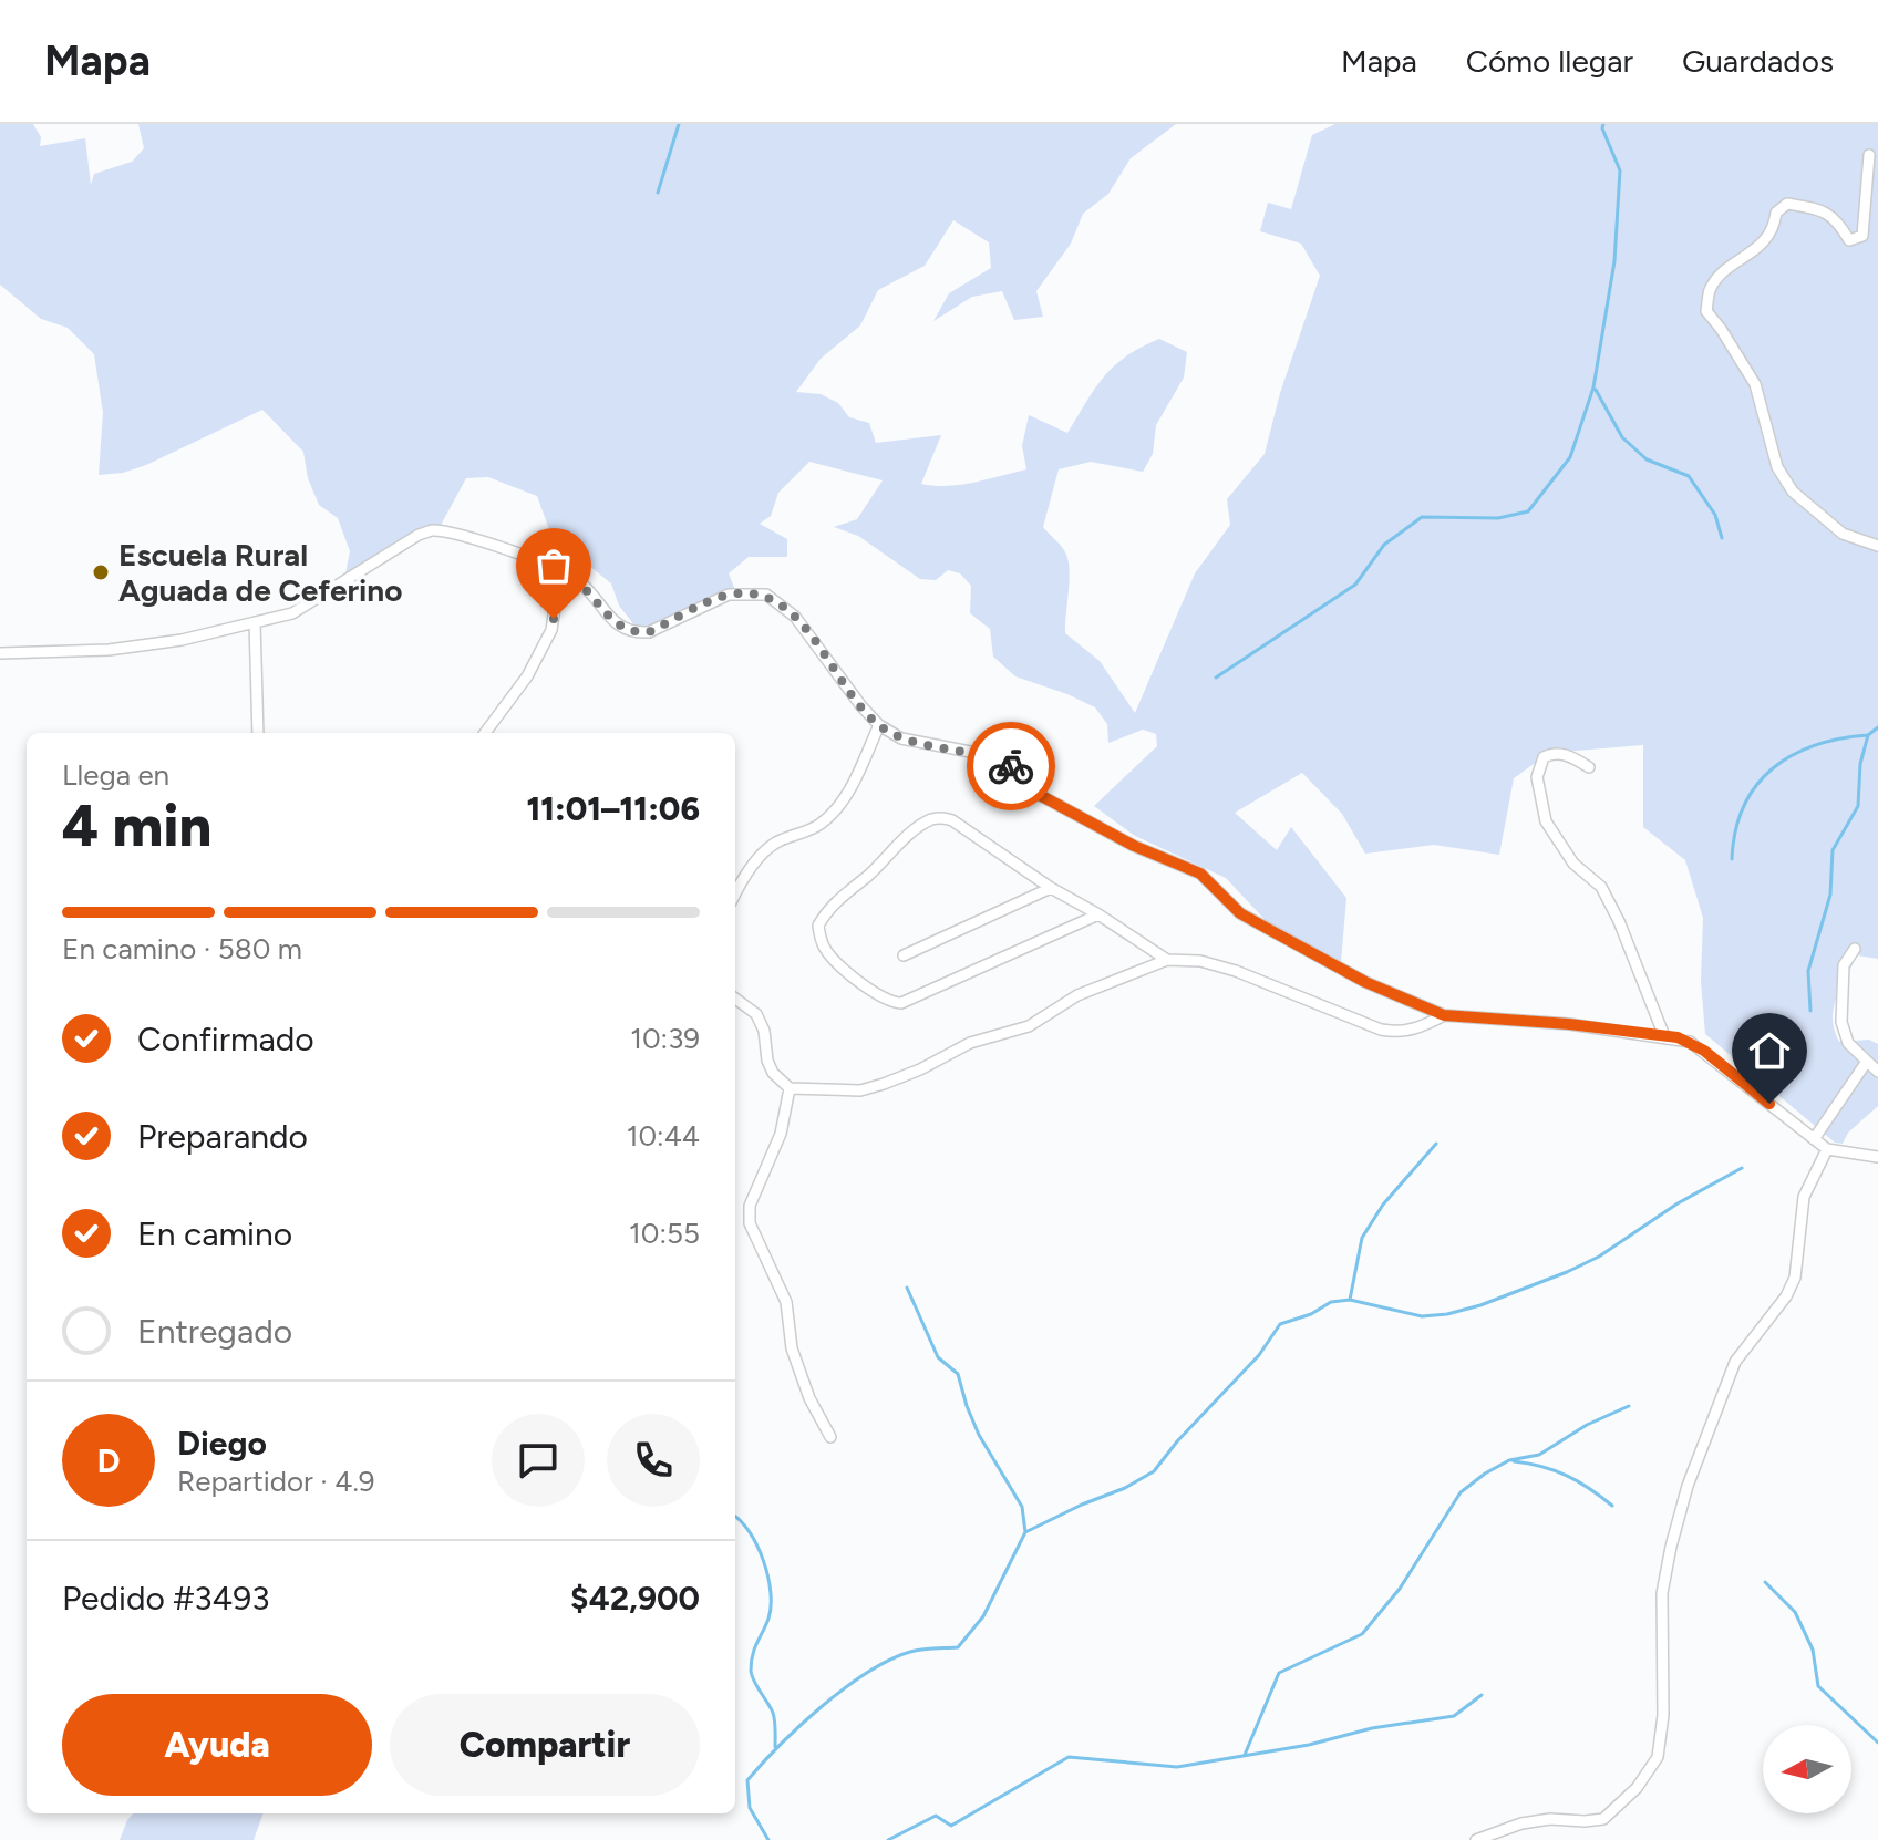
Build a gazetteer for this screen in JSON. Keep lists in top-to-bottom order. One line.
{"places":["Escuela Rural Aguada de Ceferino"],"north":"left","page":{"header":"Mapa","nav":["Mapa","Cómo llegar","Guardados"],"heading":["4 min","Llega en","11:01–11:06"],"panel":["Diego","Repartidor · 4.9","Pedido #3493","$42,900"],"bar":"En camino · 580 m","list":[["Confirmado","10:39"],["Preparando","10:44"],["En camino","10:55"],"Entregado"],"round":"D","buttons":["Ayuda","Compartir"]}}
